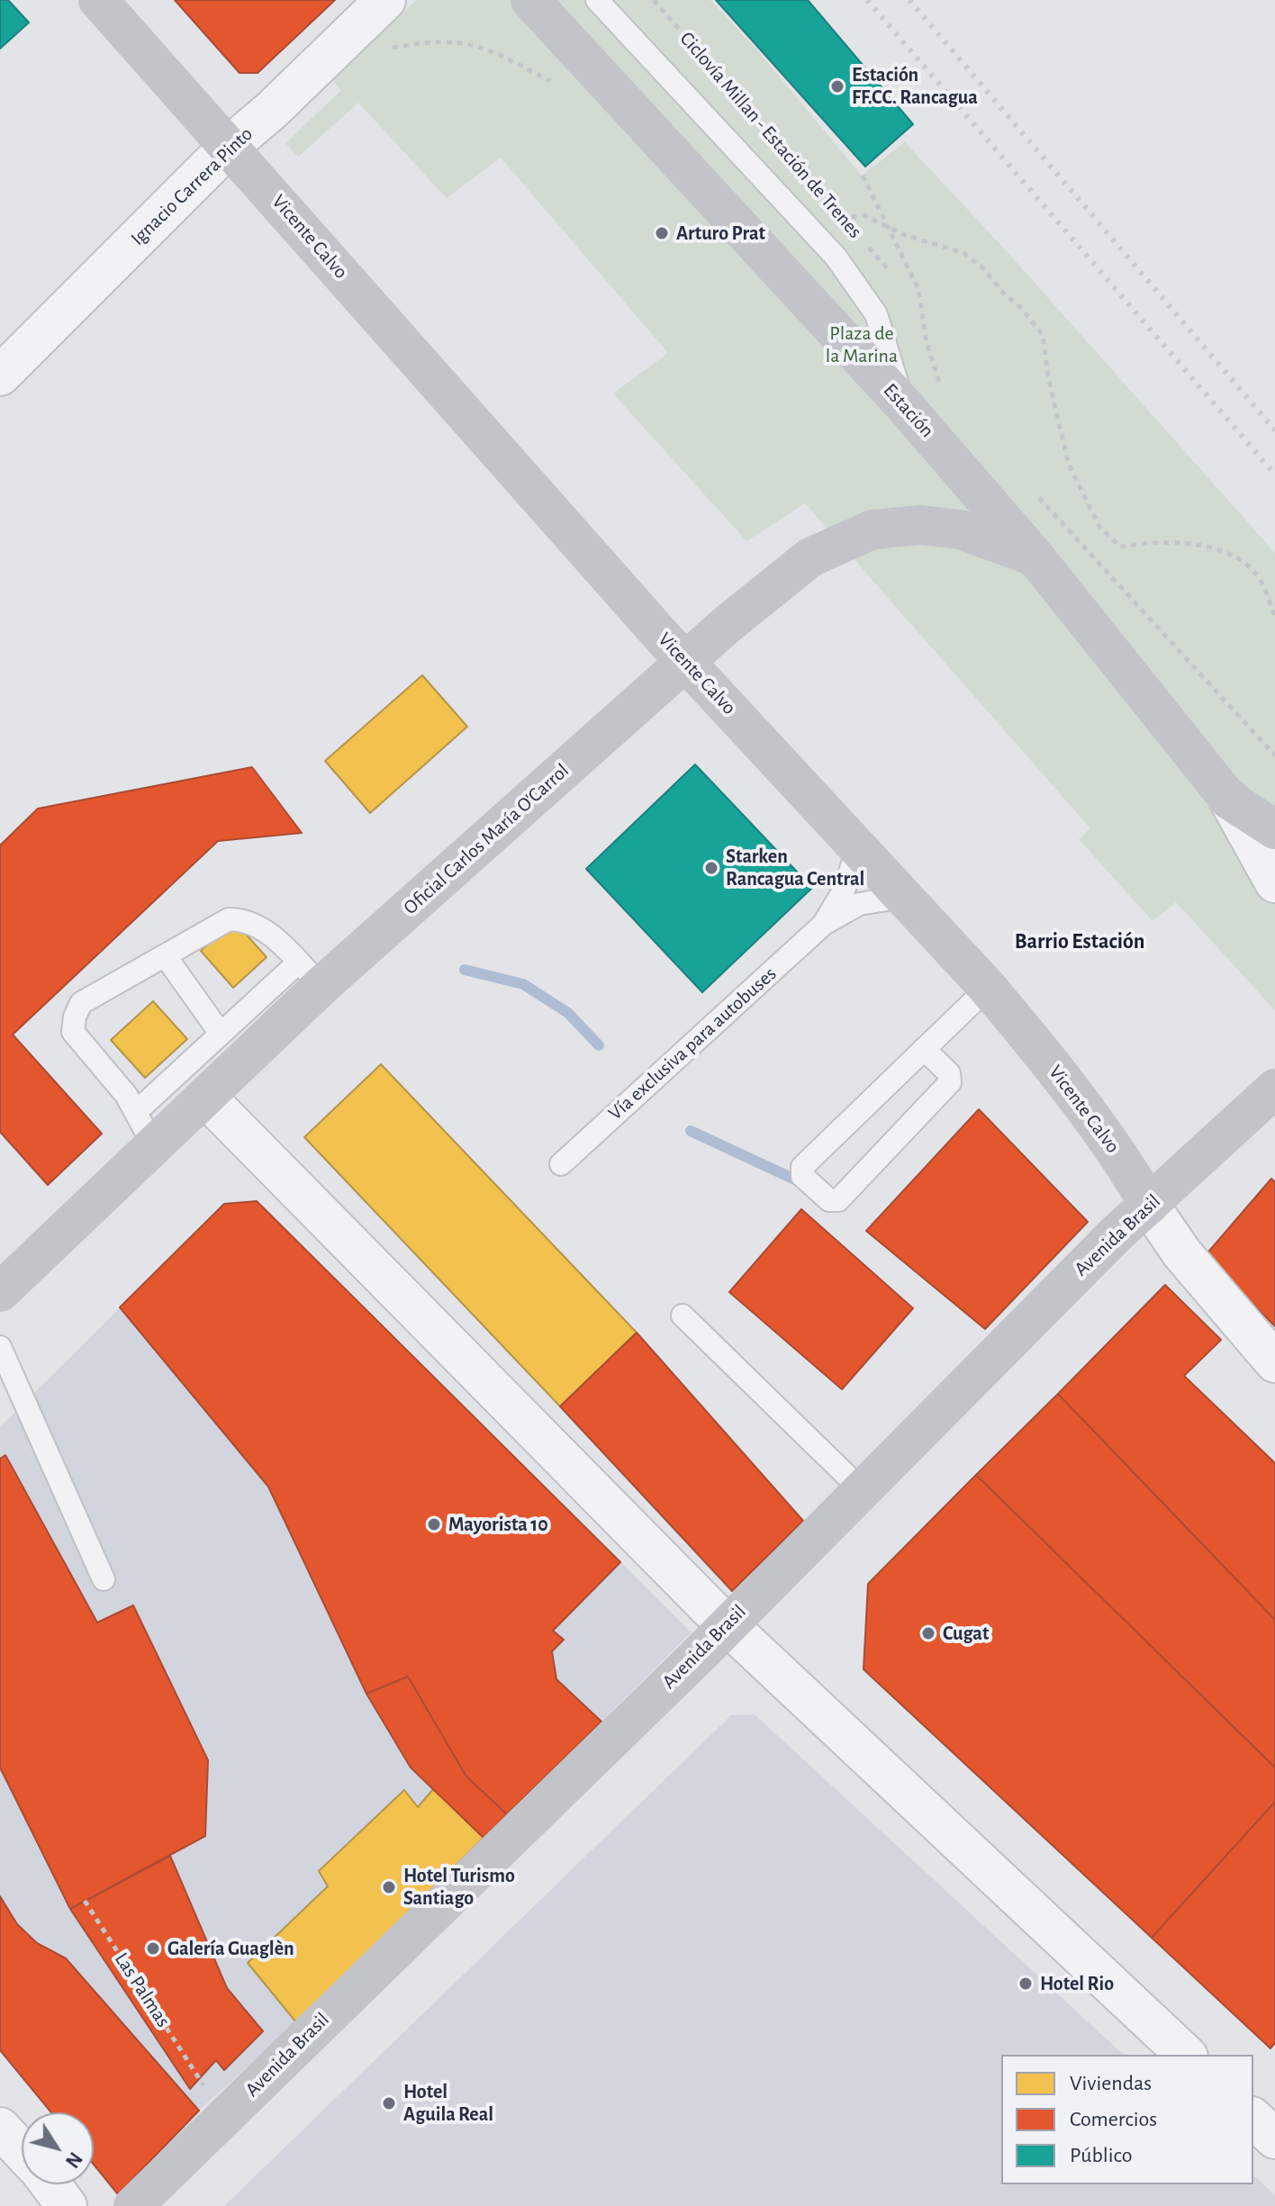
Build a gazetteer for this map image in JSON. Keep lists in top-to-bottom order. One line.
{"streets":{"main road":["Vicente Calvo","Estación","Oficial Carlos María O'Carrol","Avenida Brasil"],"street":["Ignacio Carrera Pinto"],"lane":["Vía exclusiva para autobuses"],"path":["Ciclovía Millan - Estación de Trenes","Las Palmas"]},"crossings":[["Ignacio Carrera Pinto","Vicente Calvo"],["Vicente Calvo","Oficial Carlos María O'Carrol"],["Vicente Calvo","Vía exclusiva para autobuses"],["Vicente Calvo","Avenida Brasil"],["Estación","Oficial Carlos María O'Carrol"]],"districts":["Barrio Estación"],"parks":["Plaza de la Marina"],"places":["Estación FF.CC. Rancagua","Arturo Prat","Starken Rancagua Central","Mayorista 10","Cugat","Hotel Turismo Santiago","Galería Guaglèn","Hotel Rio","Hotel Aguila Real"],"legend":["Viviendas","Comercios","Público"],"north":"bottom right"}
